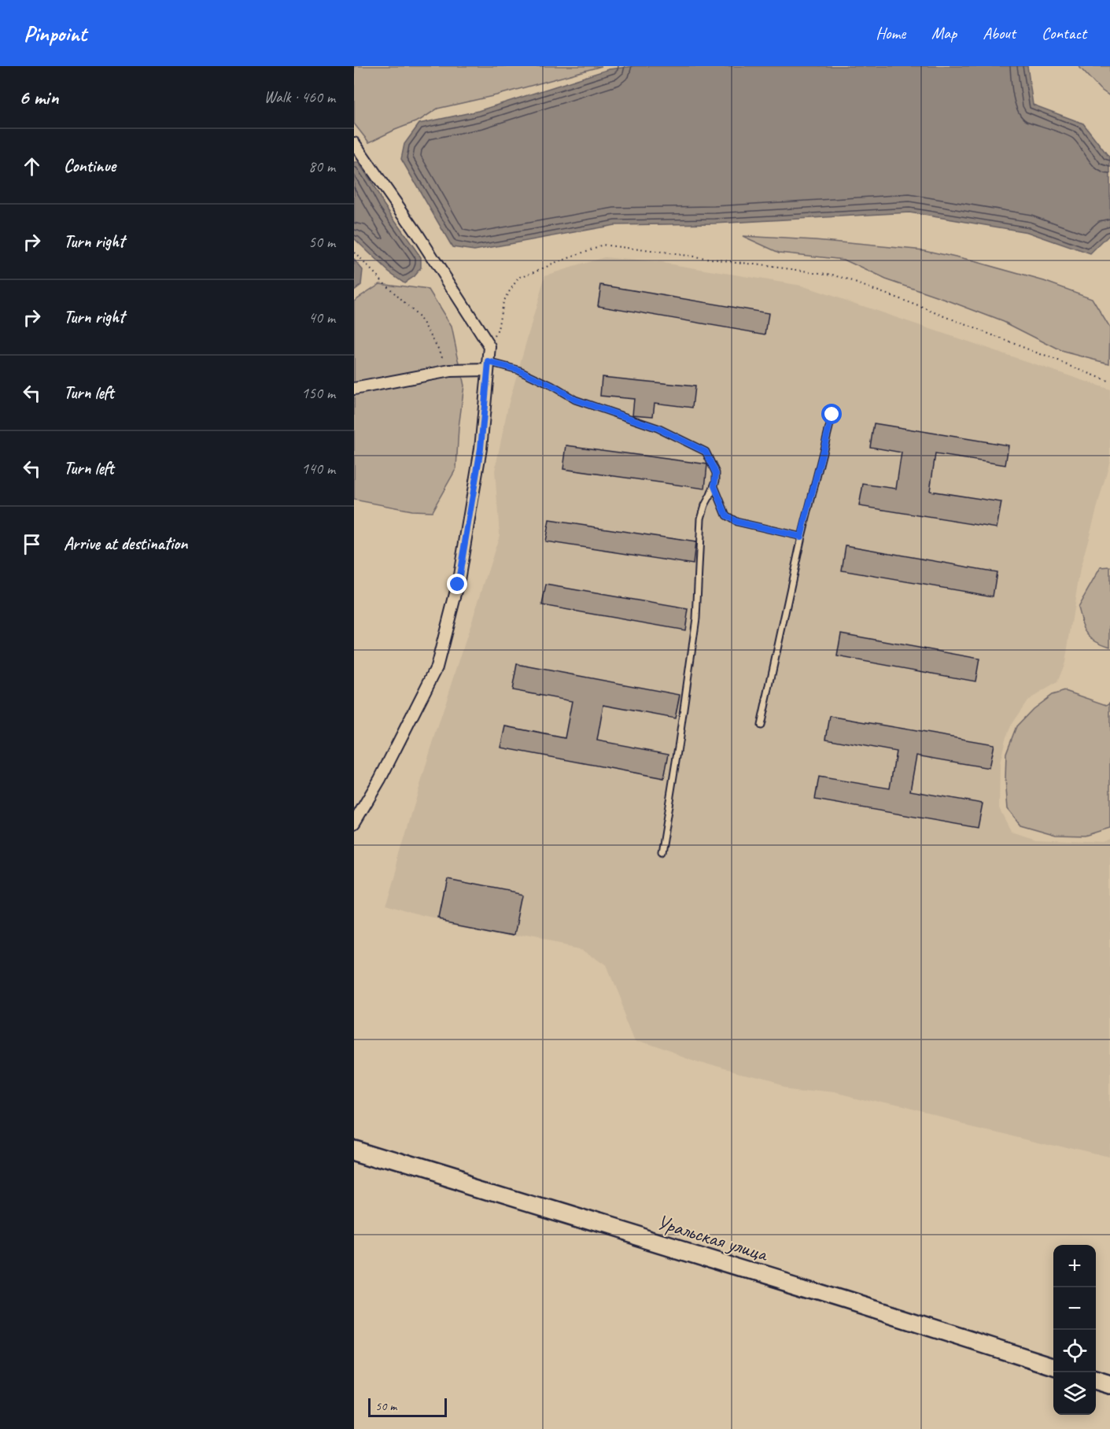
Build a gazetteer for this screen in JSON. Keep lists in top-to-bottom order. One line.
{"streets":{"main road":["Уральская улица"]},"scale_bar":"50 m","page":{"header":"Pinpoint","nav":["Home","Map","About","Contact"],"heading":["6 min","Walk · 460 m"],"list":[["Continue","80 m"],["Turn right","50 m"],["Turn right","40 m"],["Turn left","150 m"],["Turn left","140 m"],"Arrive at destination"],"map_buttons":["+","−"],"scale":"50 m"}}
